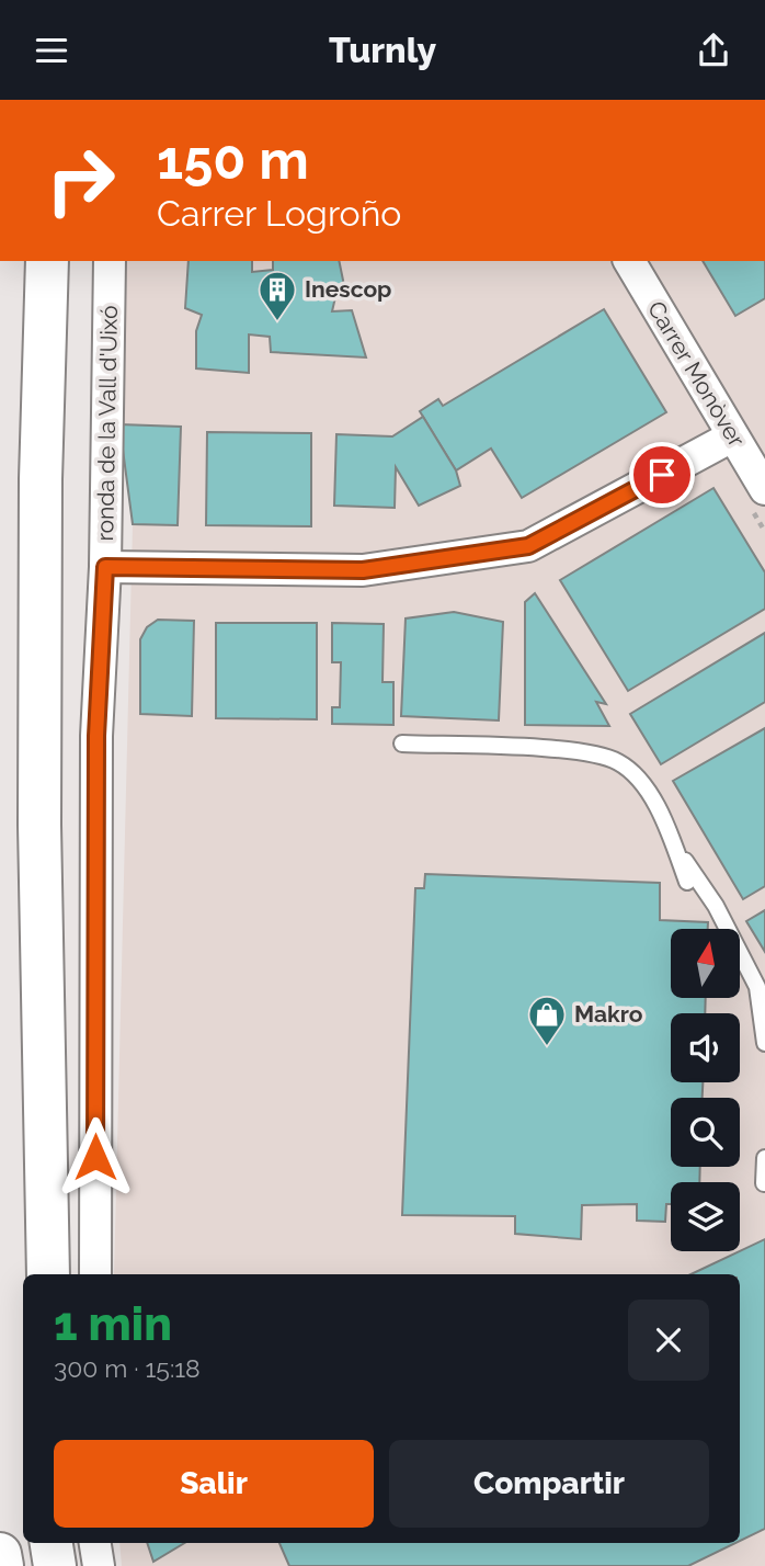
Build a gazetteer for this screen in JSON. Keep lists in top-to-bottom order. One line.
{"streets":{"street":["Carrer Monòver","ronda de la Vall d'Uixó"]},"places":{"building":["Inescop"],"shop":["Makro"]},"north":"top","page":{"header":"Turnly","turn":["150 m","Carrer Logroño"],"heading":["1 min","300 m · 15:18"],"buttons":["Salir","Compartir"]}}
